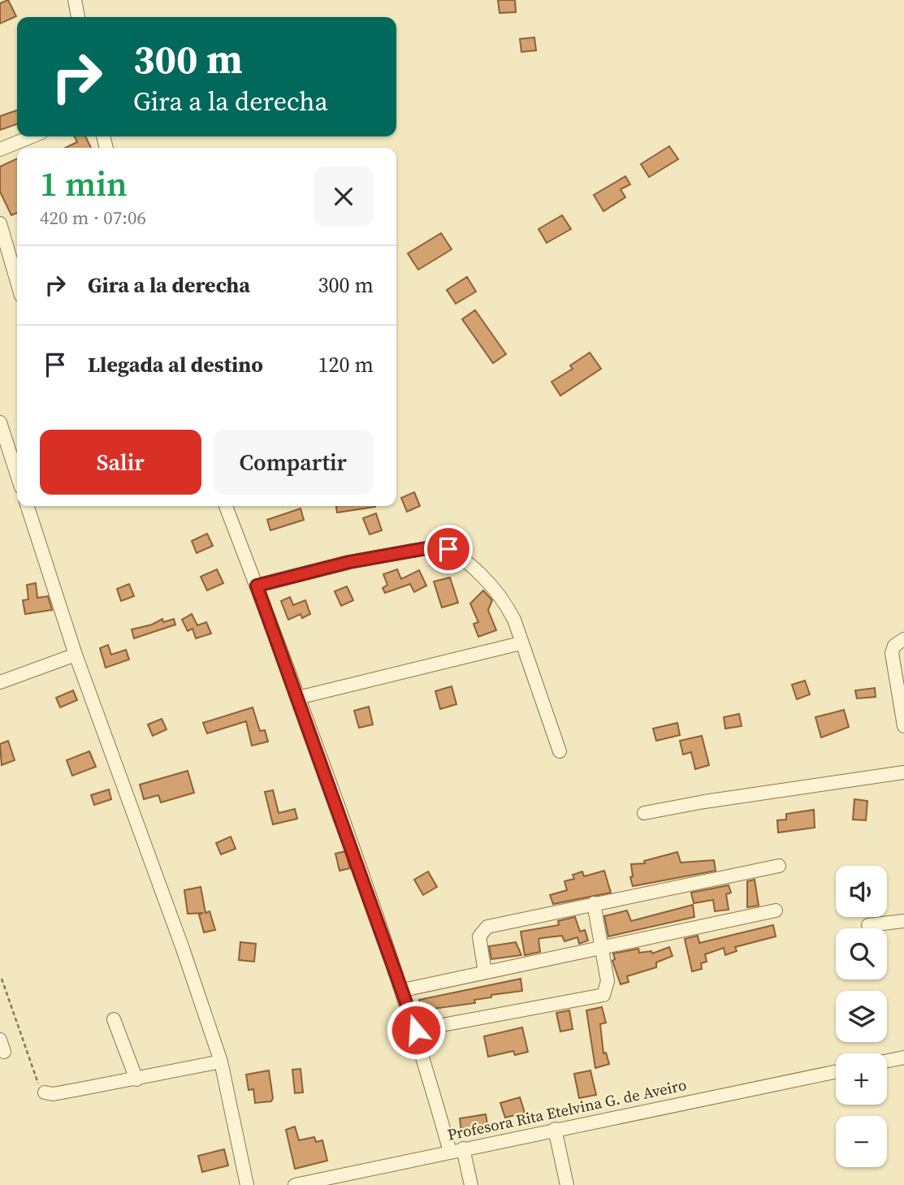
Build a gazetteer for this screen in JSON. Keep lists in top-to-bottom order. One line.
{"streets":{"street":["Profesora Rita Etelvina G. de Aveiro"]},"page":{"turn":["300 m","Gira a la derecha"],"heading":["1 min","420 m · 07:06"],"list":[{"name":"Gira a la derecha","value":"300 m"},{"name":"Llegada al destino","value":"120 m"}],"buttons":["Salir","Compartir"],"map_buttons":["+","−"]}}
